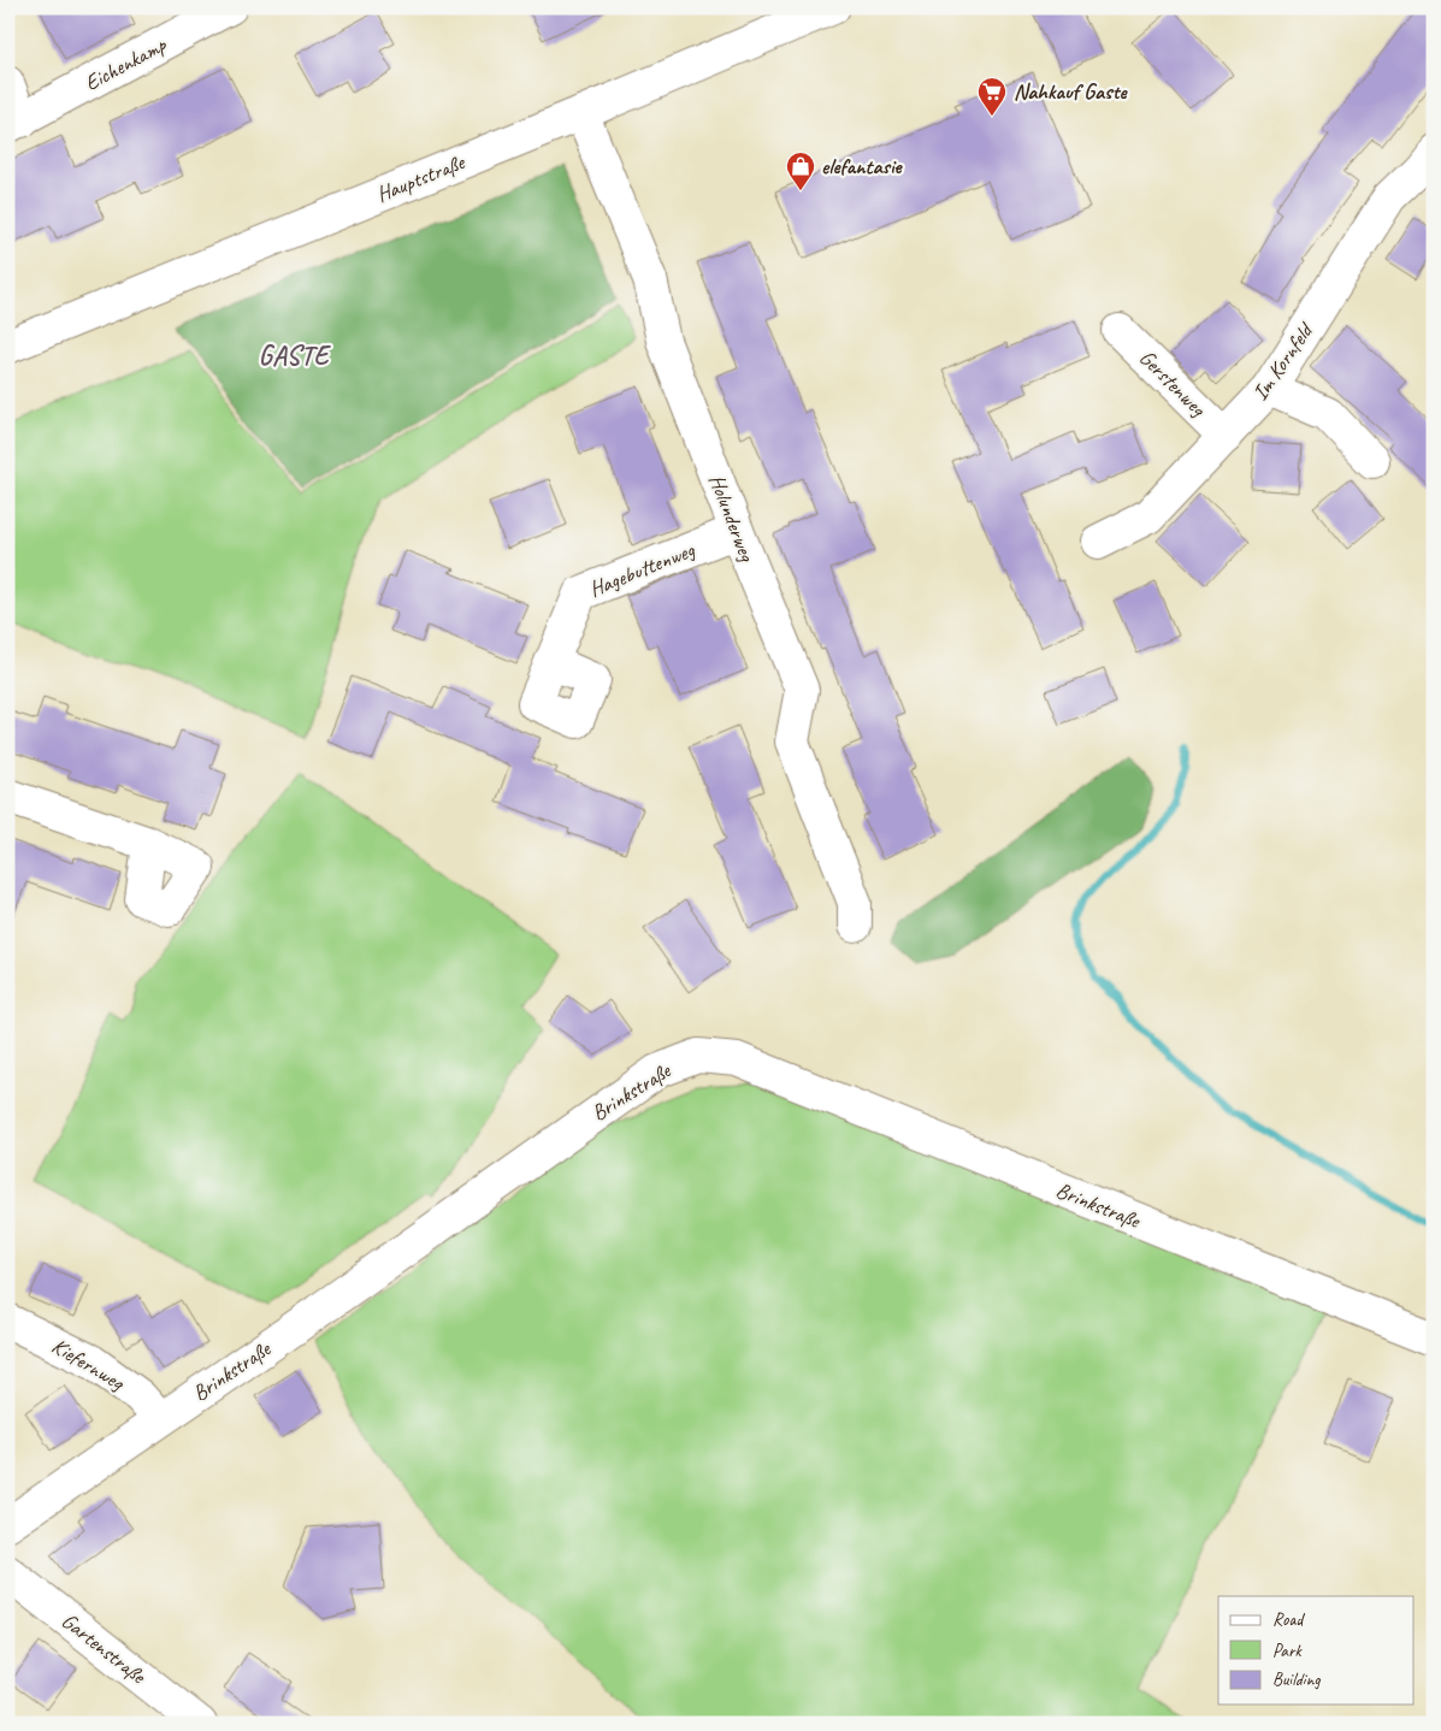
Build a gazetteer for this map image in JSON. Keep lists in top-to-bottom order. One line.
{"streets":{"street":["Eichenkamp","Hauptstraße","Im Kornfeld","Gerstenweg","Holunderweg","Hagebuttenweg","Brinkstraße","Kiefernweg","Gartenstraße"]},"crossings":[["Hauptstraße","Holunderweg"],["Im Kornfeld","Gerstenweg"],["Holunderweg","Hagebuttenweg"],["Brinkstraße","Kiefernweg"]],"districts":["GASTE"],"places":{"supermarket":["Nahkauf Gaste"],"shop":["elefantasie"]},"legend":["Road","Park","Building"]}
